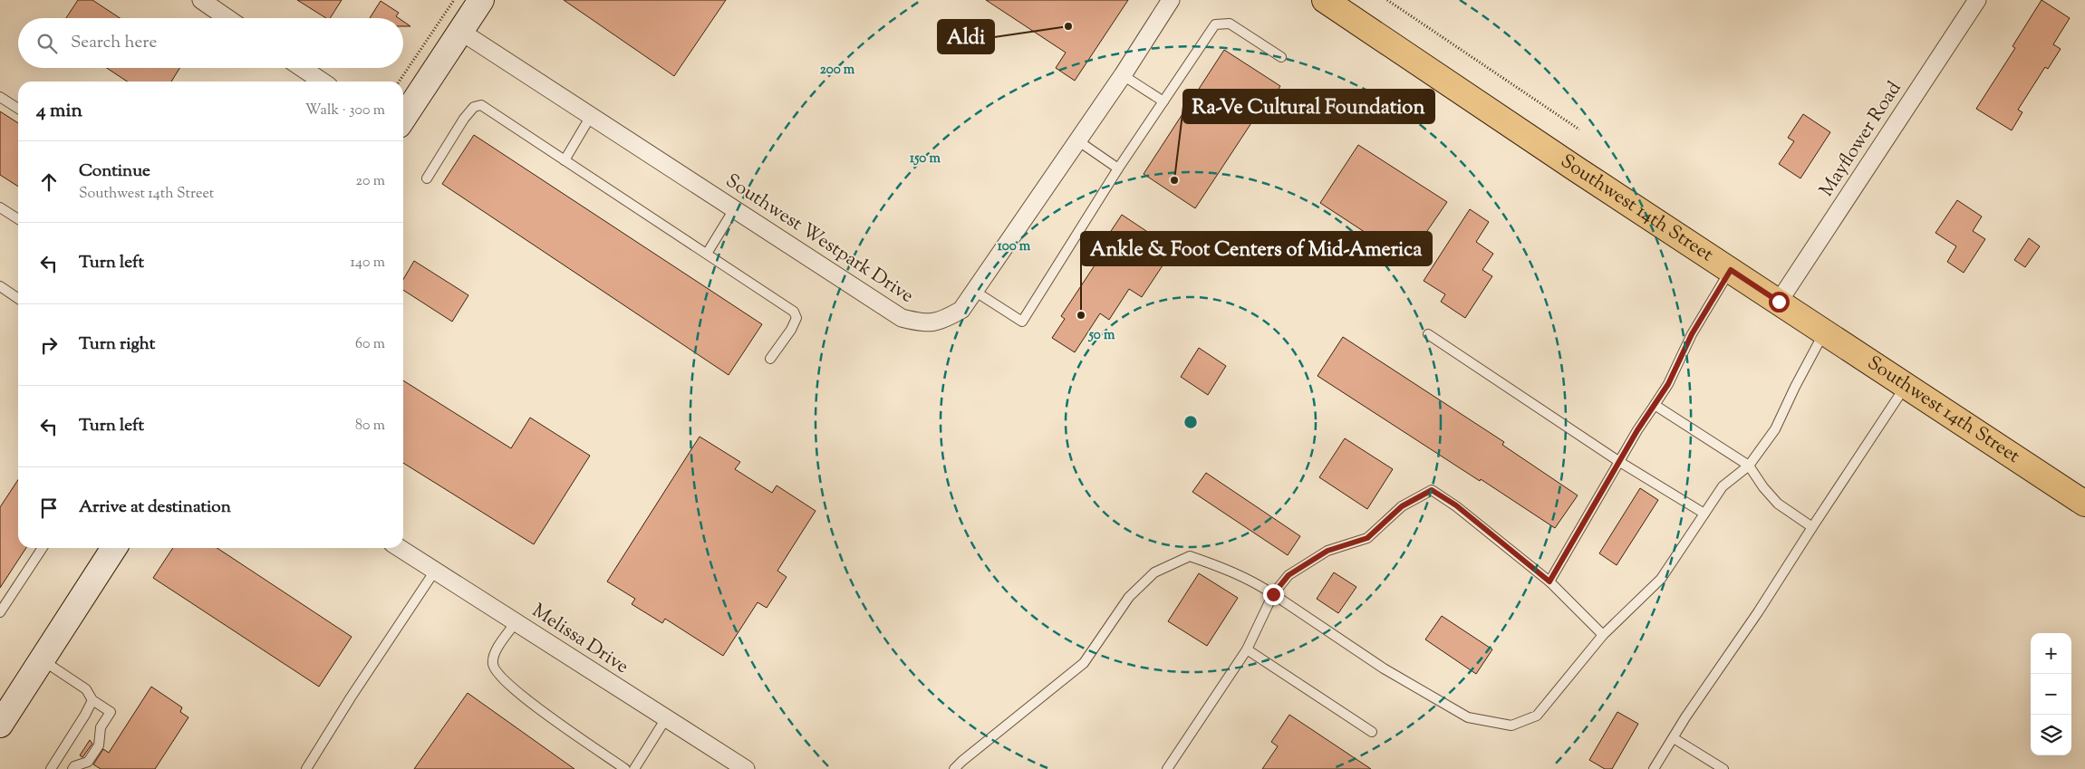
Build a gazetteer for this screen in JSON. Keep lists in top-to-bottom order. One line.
{"streets":{"main road":["Southwest 14th Street"],"street":["Mayflower Road","Southwest Westpark Drive","Melissa Drive"]},"crossings":[["Mayflower Road","Southwest 14th Street"]],"places":["Aldi","Ra-Ve Cultural Foundation","Ankle & Foot Centers of Mid-America"],"page":{"search":"Search here","heading":["4 min","Walk · 300 m"],"list":[["Continue","Southwest 14th Street","20 m"],["Turn left","140 m"],["Turn right","60 m"],["Turn left","80 m"],"Arrive at destination"],"map_buttons":["+","−"]},"rings":["200 m","150 m","100 m","50 m"]}
